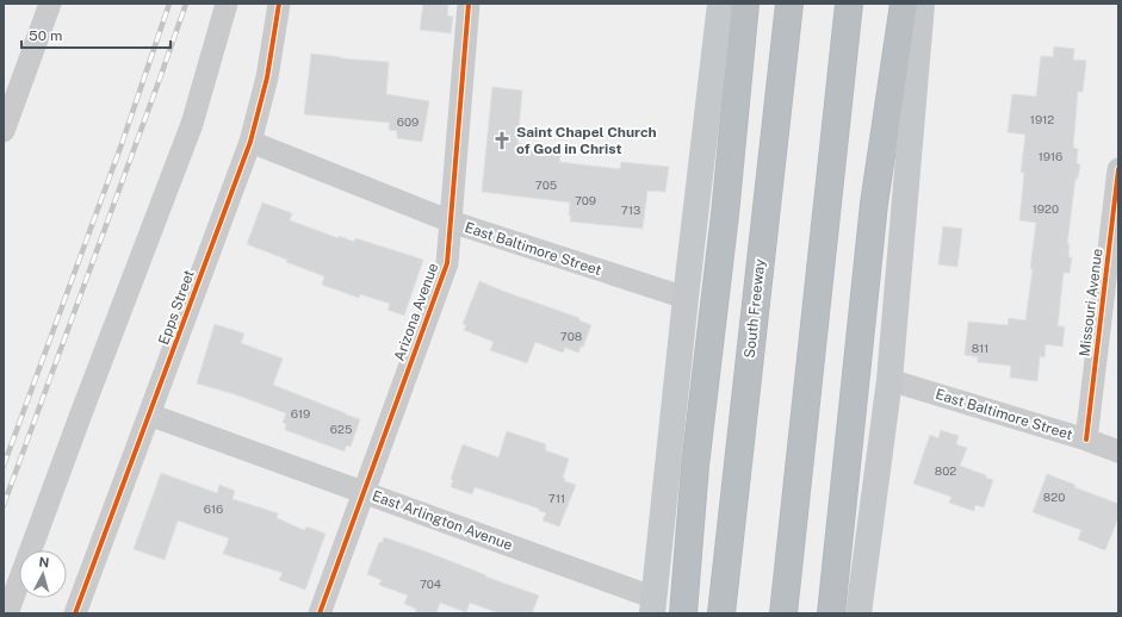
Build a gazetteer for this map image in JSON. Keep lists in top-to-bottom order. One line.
{"streets":{"highway":["South Freeway"],"street":["East Baltimore Street","Missouri Avenue","Epps Street","Arizona Avenue","East Arlington Avenue"]},"crossings":[["East Baltimore Street","Missouri Avenue"],["East Baltimore Street","Epps Street"],["East Baltimore Street","Arizona Avenue"],["Epps Street","East Arlington Avenue"],["Arizona Avenue","East Arlington Avenue"]],"places":{"church":["Saint Chapel Church of God in Christ"]},"house_numbers":["1912","609","1916","705","709","1920","713","708","811","619","625","802","820","711","616","704"],"scale_bar":"50 m","north":"top"}
